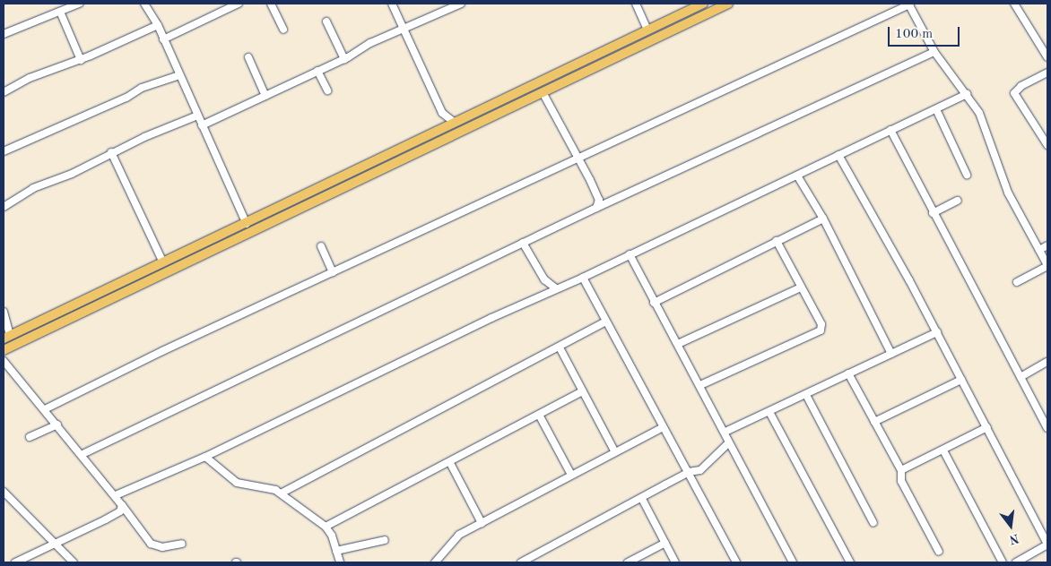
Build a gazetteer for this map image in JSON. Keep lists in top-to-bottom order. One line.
{"scale_bar":"100 m","north":"bottom"}
